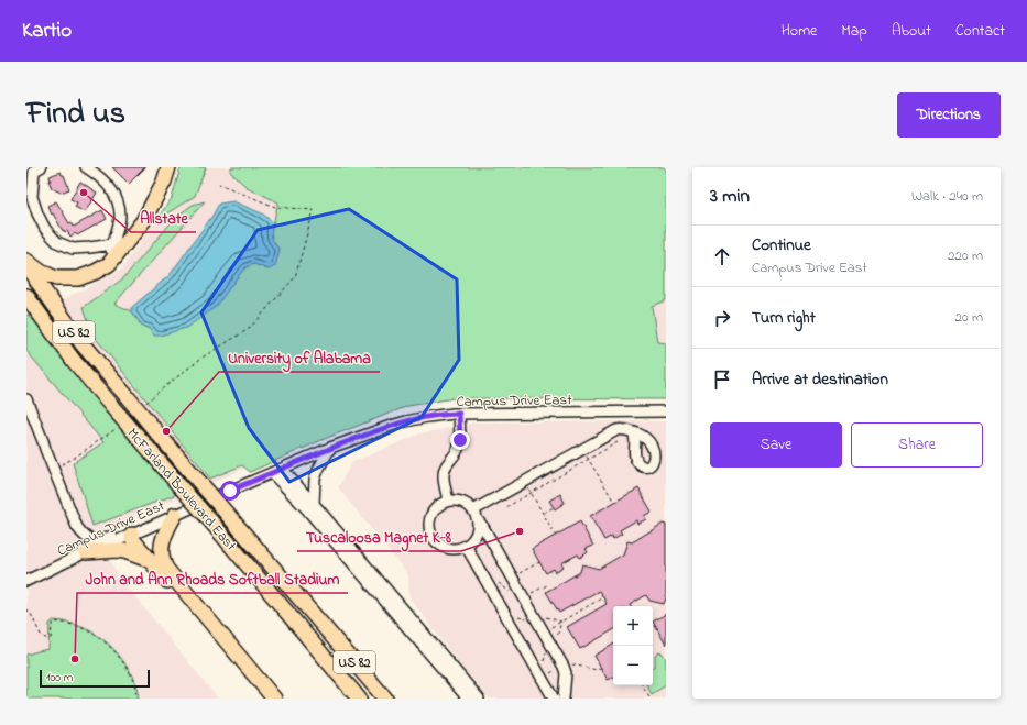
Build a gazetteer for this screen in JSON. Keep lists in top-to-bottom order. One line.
{"streets":{"highway":["US 82","McFarland Boulevard East"],"street":["Campus Drive East"]},"places":["Allstate","University of Alabama","Tuscaloosa Magnet K-8","John and Ann Rhoads Softball Stadium"],"scale_bar":"100 m","page":{"header":"Kartio","nav":["Home","Map","About","Contact"],"title":"Find us","buttons":["Directions",["Save","Share"]],"heading":["3 min","Walk · 240 m"],"list":[["Continue","Campus Drive East","220 m"],["Turn right","20 m"],"Arrive at destination"],"map_buttons":["+","−"],"scale":"100 m"}}
